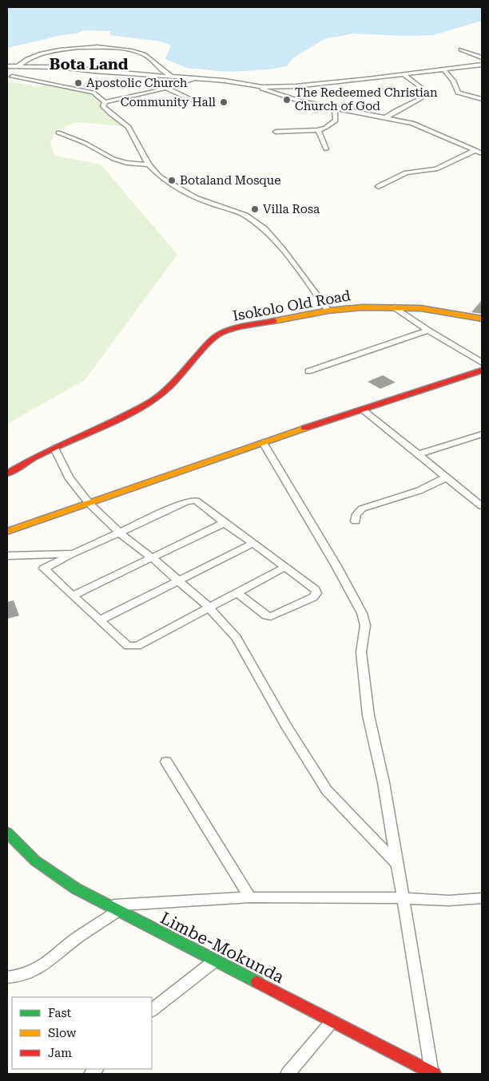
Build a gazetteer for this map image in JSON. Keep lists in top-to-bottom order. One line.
{"streets":{"main road":["Isokolo Old Road","Limbe-Mokunda"]},"districts":["Bota Land"],"places":["Apostolic Church","The Redeemed Christian Church of God","Community Hall","Botaland Mosque","Villa Rosa"],"legend":["Fast","Slow","Jam"]}
